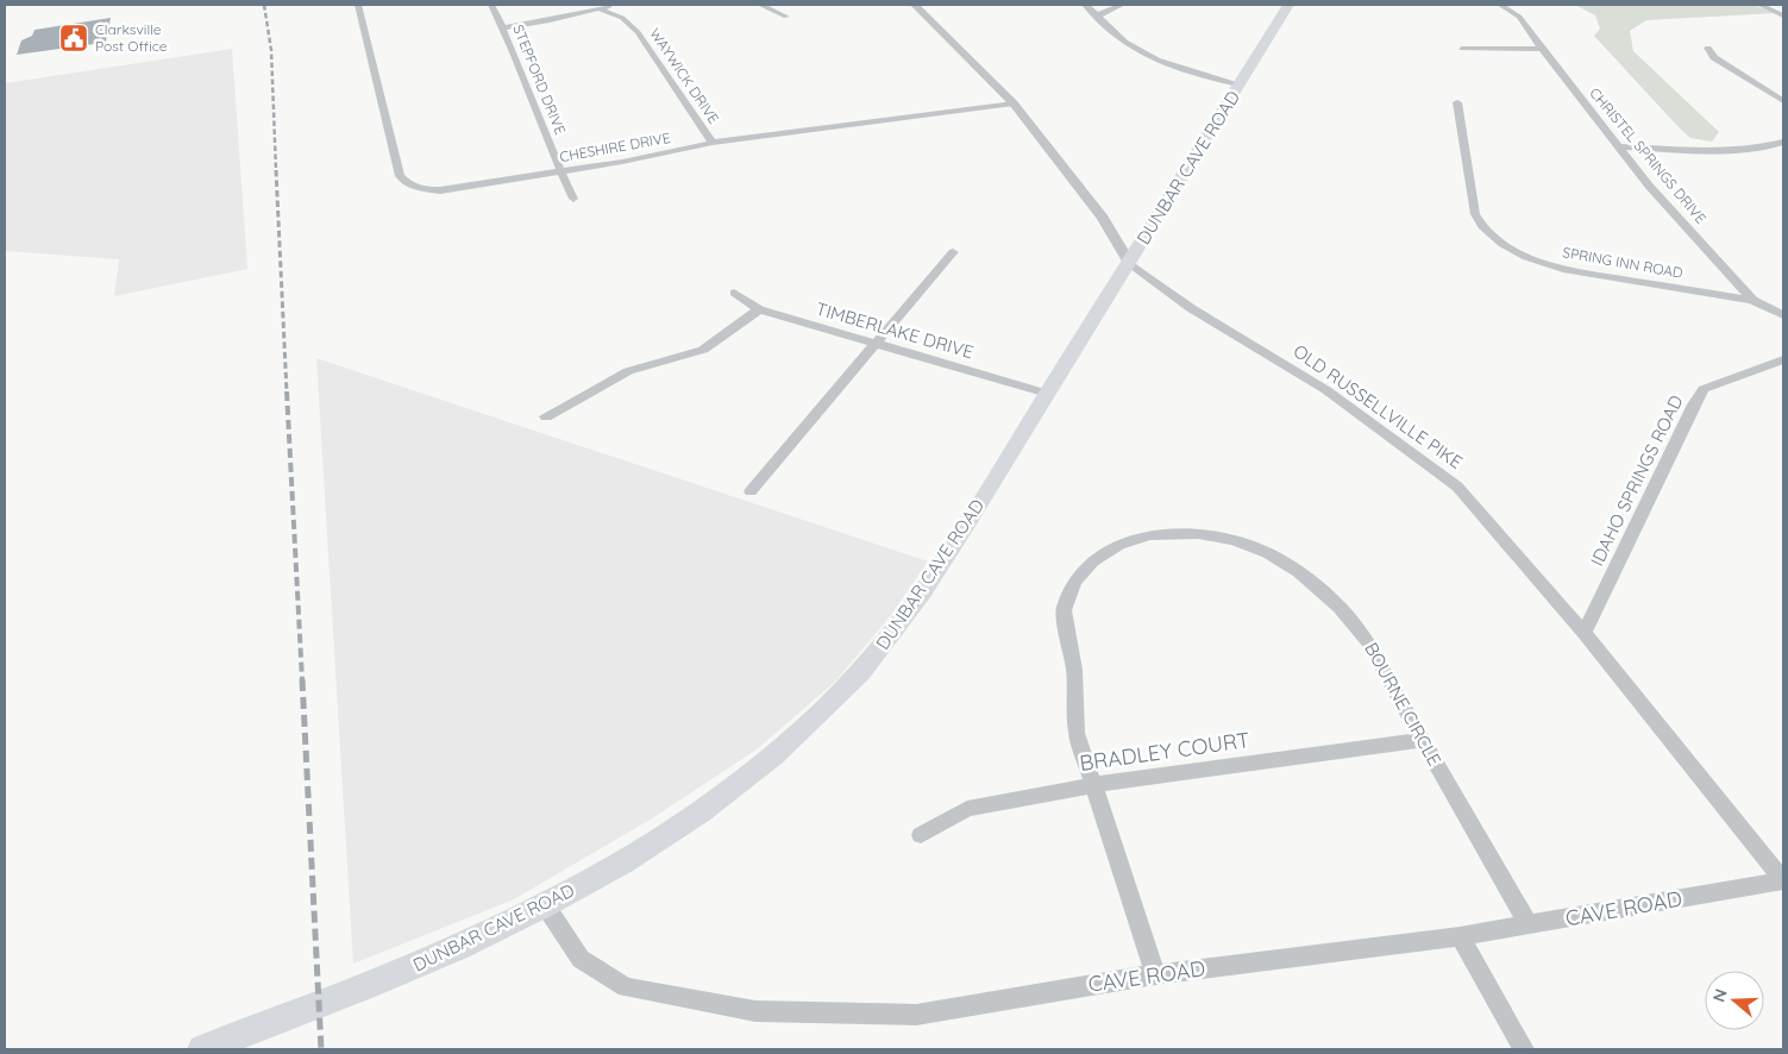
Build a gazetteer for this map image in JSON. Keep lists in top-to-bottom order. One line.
{"streets":{"main road":["DUNBAR CAVE ROAD"],"street":["WAYWICK DRIVE","STEPFORD DRIVE","CHESHIRE DRIVE","CHRISTEL SPRINGS DRIVE","SPRING INN ROAD","TIMBERLAKE DRIVE","OLD RUSSELLVILLE PIKE","IDAHO SPRINGS ROAD","BOURNE CIRCLE","BRADLEY COURT","CAVE ROAD"]},"crossings":[["WAYWICK DRIVE","CHESHIRE DRIVE"],["STEPFORD DRIVE","CHESHIRE DRIVE"],["CHESHIRE DRIVE","OLD RUSSELLVILLE PIKE"],["CHRISTEL SPRINGS DRIVE","SPRING INN ROAD"],["DUNBAR CAVE ROAD","TIMBERLAKE DRIVE"],["DUNBAR CAVE ROAD","OLD RUSSELLVILLE PIKE"],["DUNBAR CAVE ROAD","CAVE ROAD"],["OLD RUSSELLVILLE PIKE","IDAHO SPRINGS ROAD"],["OLD RUSSELLVILLE PIKE","CAVE ROAD"],["BOURNE CIRCLE","BRADLEY COURT"],["BOURNE CIRCLE","CAVE ROAD"]],"places":{"public building":["Clarksville Post Office"]},"north":"left"}
